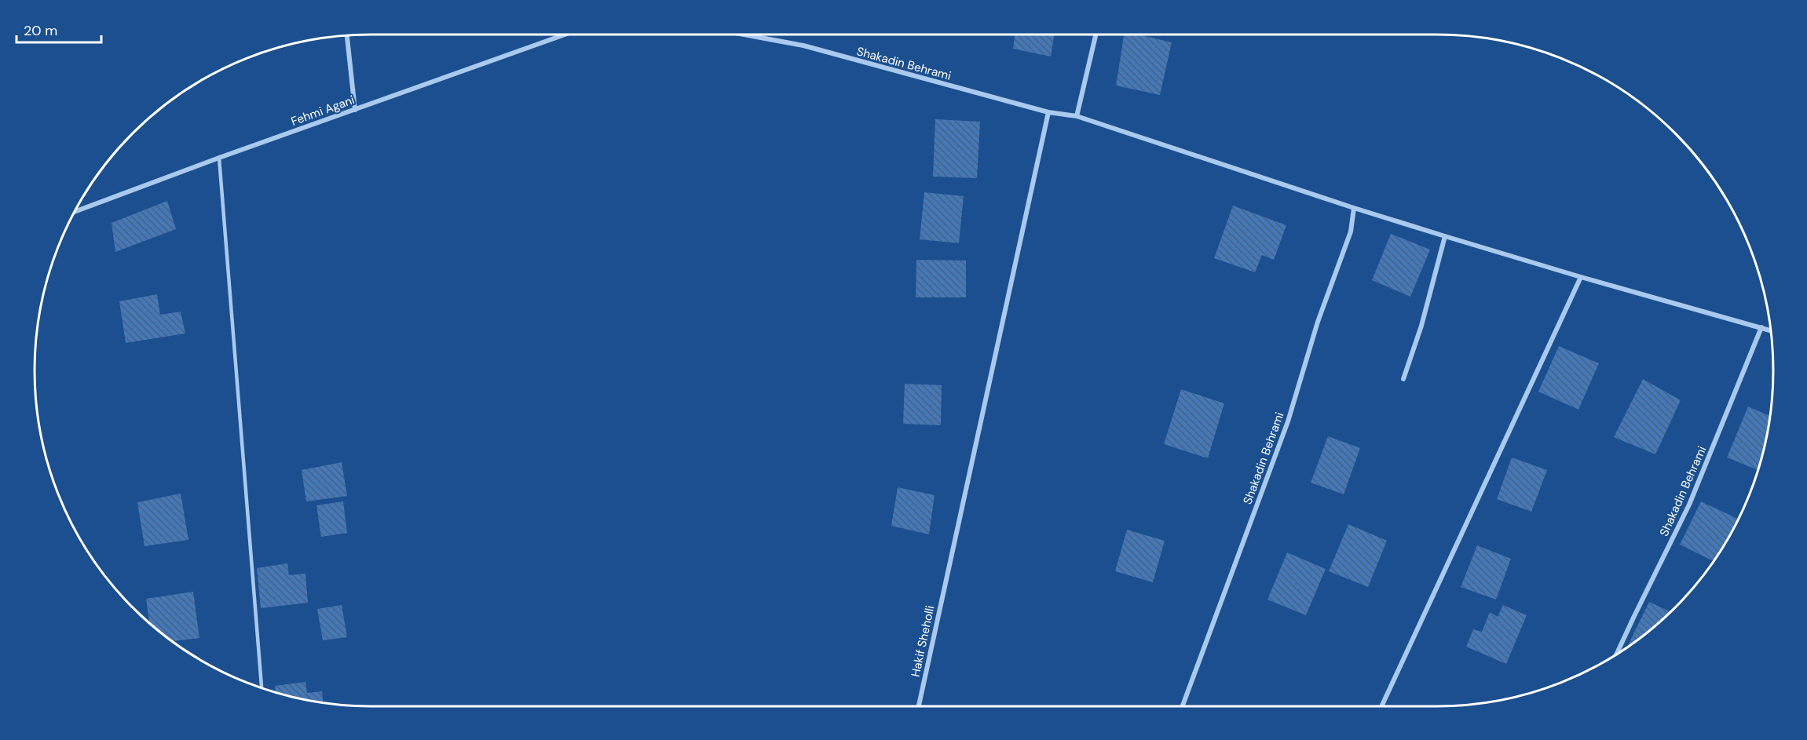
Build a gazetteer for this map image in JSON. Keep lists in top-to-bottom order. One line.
{"streets":{"street":["Shakadin Behrami","Fehmi Agani","Hakif Sheholli"]},"crossings":[["Shakadin Behrami","Hakif Sheholli"]],"scale_bar":"20 m"}
